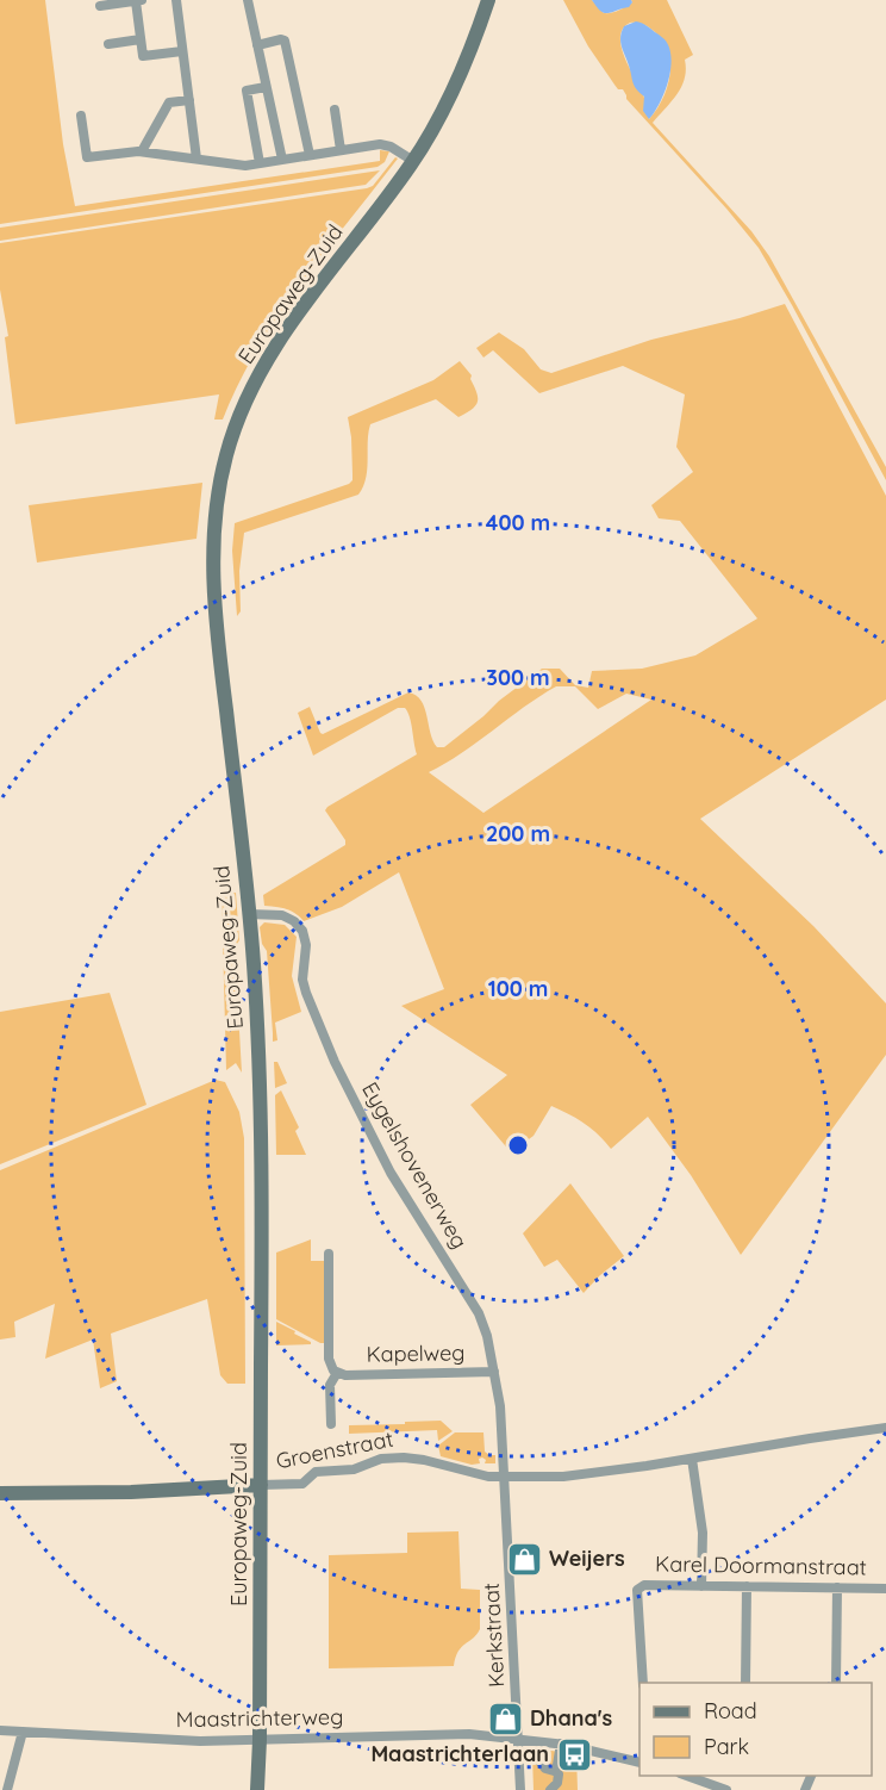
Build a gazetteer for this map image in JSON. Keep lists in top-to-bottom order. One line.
{"streets":{"street":["Europaweg-Zuid","Eygelshovenerweg","Kapelweg","Groenstraat","Karel Doormanstraat","Kerkstraat","Maastrichterweg"]},"crossings":[["Europaweg-Zuid","Eygelshovenerweg"],["Europaweg-Zuid","Groenstraat"],["Europaweg-Zuid","Maastrichterweg"],["Eygelshovenerweg","Kapelweg"],["Eygelshovenerweg","Groenstraat"],["Eygelshovenerweg","Kerkstraat"],["Groenstraat","Kerkstraat"],["Kerkstraat","Maastrichterweg"]],"places":{"shop":["Weijers","Dhana's"],"bus stop":["Maastrichterlaan"]},"legend":["Road","Park"],"rings":["400 m","300 m","200 m","100 m"]}
